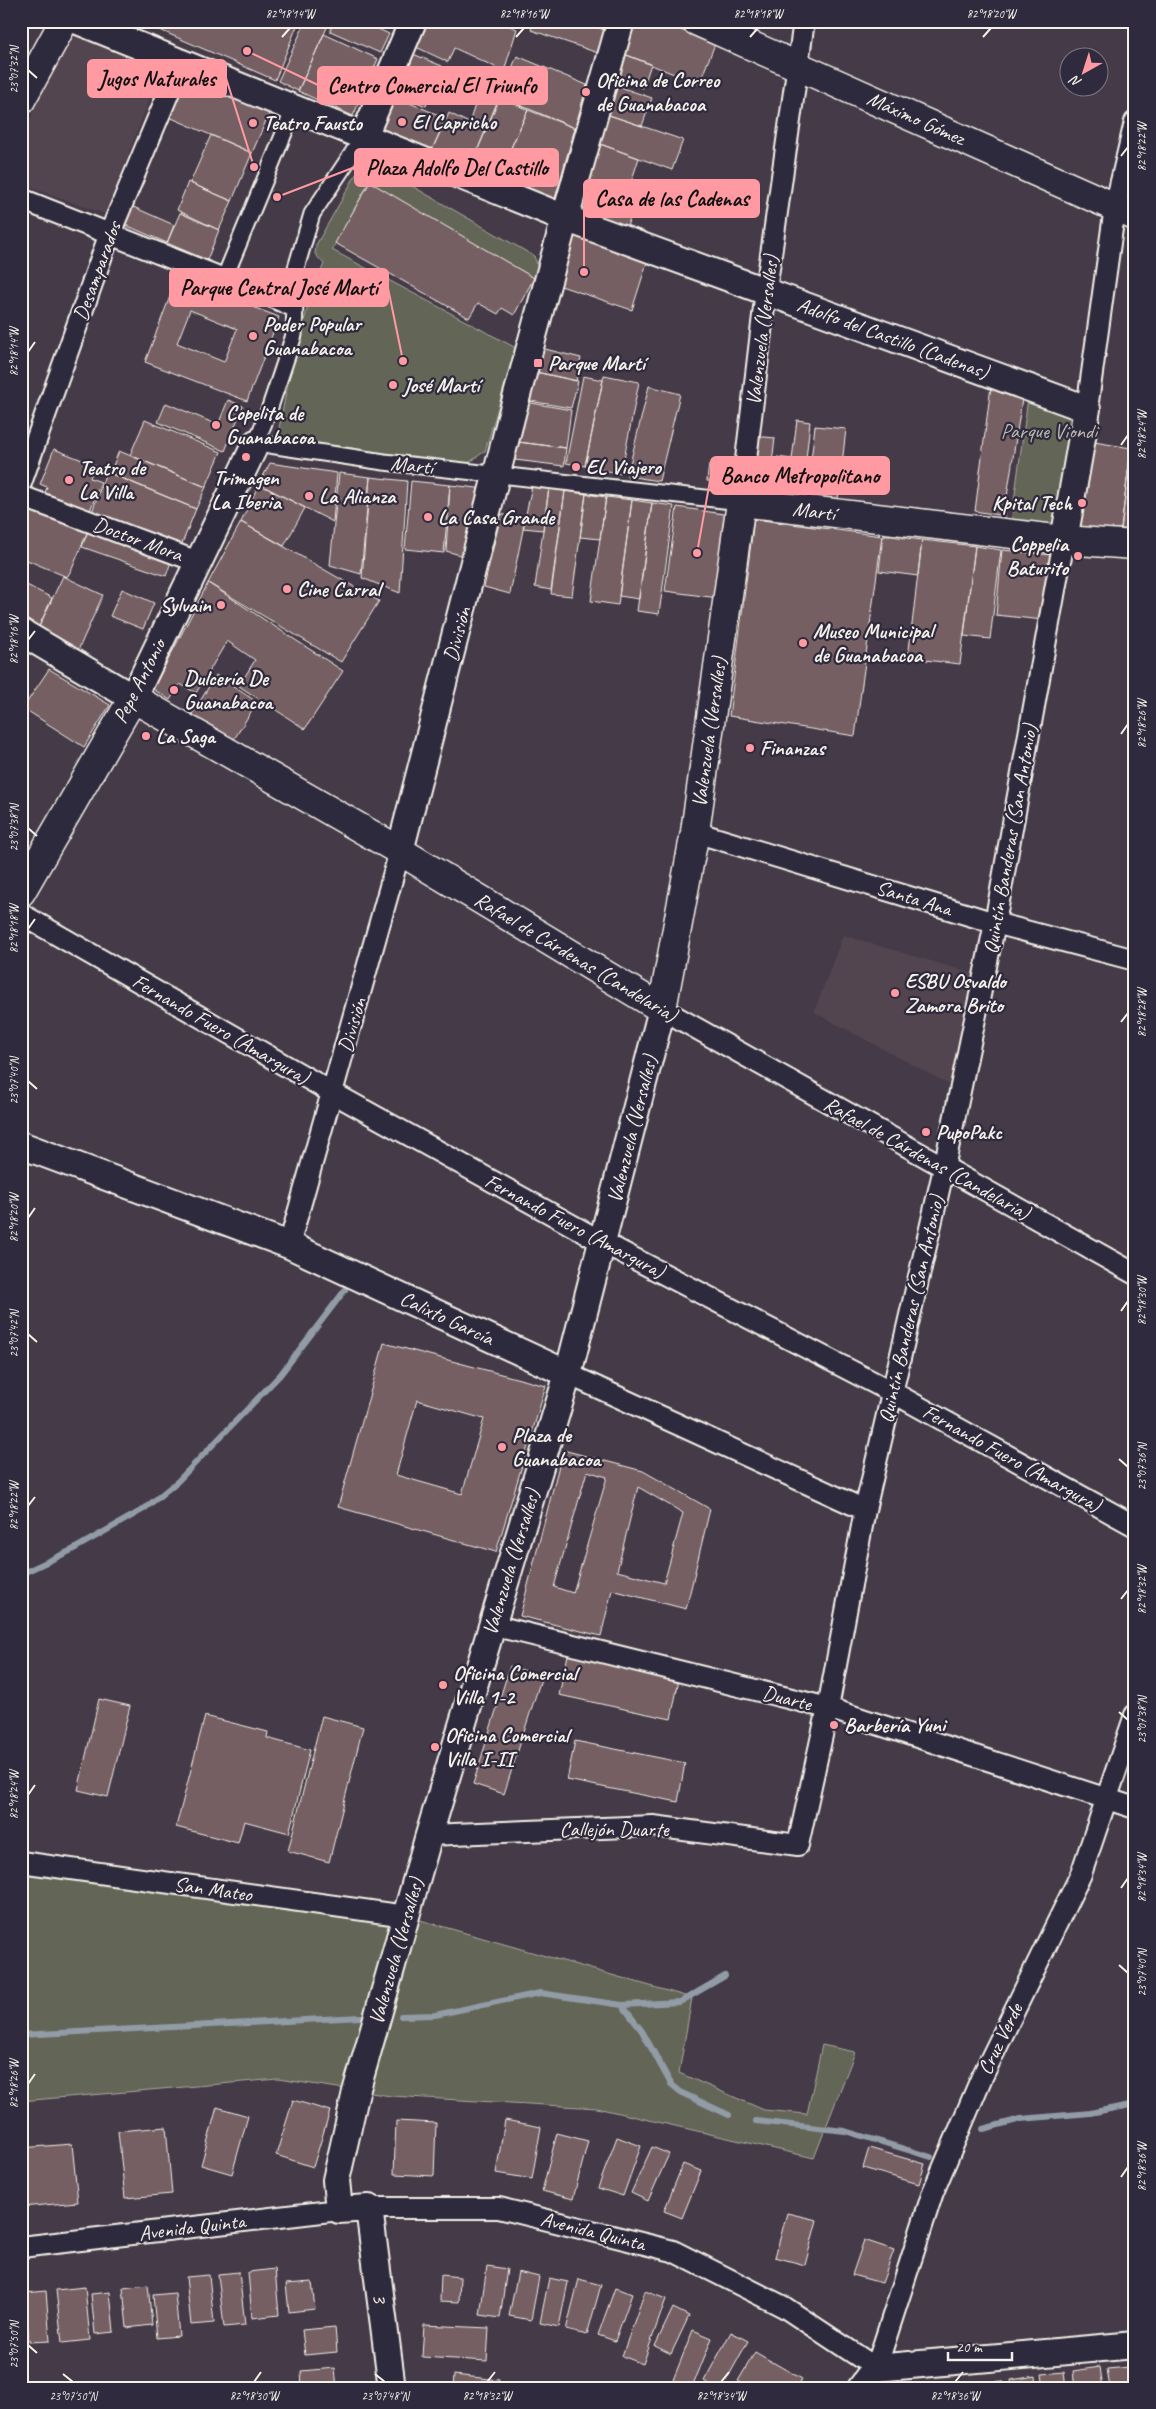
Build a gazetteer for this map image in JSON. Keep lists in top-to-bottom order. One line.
{"streets":{"main road":["Máximo Gómez","Valenzuela (Versalles)","Martí","Pepe Antonio","Rafael de Cárdenas (Candelaria)"],"street":["Desamparados","Adolfo del Castillo (Cadenas)","Doctor Mora","División","Quintín Banderas (San Antonio)","Santa Ana","Fernando Fuero (Amargura)","Calixto García","Duarte","Callejón Duarte","San Mateo","Cruz Verde","Avenida Quinta","3"]},"crossings":[["Máximo Gómez","Valenzuela (Versalles)"],["Máximo Gómez","Quintín Banderas (San Antonio)"],["Desamparados","Adolfo del Castillo (Cadenas)"],["Valenzuela (Versalles)","Adolfo del Castillo (Cadenas)"],["Valenzuela (Versalles)","Martí"],["Valenzuela (Versalles)","Santa Ana"],["Valenzuela (Versalles)","Rafael de Cárdenas (Candelaria)"],["Valenzuela (Versalles)","Fernando Fuero (Amargura)"],["Valenzuela (Versalles)","Calixto García"],["Valenzuela (Versalles)","Duarte"],["Valenzuela (Versalles)","Callejón Duarte"],["Valenzuela (Versalles)","San Mateo"],["Valenzuela (Versalles)","Avenida Quinta"],["Adolfo del Castillo (Cadenas)","División"],["Adolfo del Castillo (Cadenas)","Pepe Antonio"],["Adolfo del Castillo (Cadenas)","Quintín Banderas (San Antonio)"],["Martí","División"],["Martí","Pepe Antonio"],["Martí","Quintín Banderas (San Antonio)"],["Doctor Mora","Pepe Antonio"],["División","Rafael de Cárdenas (Candelaria)"],["División","Fernando Fuero (Amargura)"],["División","Calixto García"],["Pepe Antonio","Rafael de Cárdenas (Candelaria)"],["Quintín Banderas (San Antonio)","Santa Ana"],["Quintín Banderas (San Antonio)","Rafael de Cárdenas (Candelaria)"],["Quintín Banderas (San Antonio)","Fernando Fuero (Amargura)"],["Quintín Banderas (San Antonio)","Calixto García"],["Quintín Banderas (San Antonio)","Duarte"],["Quintín Banderas (San Antonio)","Callejón Duarte"],["Duarte","Cruz Verde"],["Cruz Verde","Avenida Quinta"],["Avenida Quinta","3"]],"parks":["Parque Viondi"],"places":{"other":["Centro Comercial El Triunfo","Oficina de Correo de Guanabacoa","El Capricho","Teatro Fausto","Jugos Naturales","Plaza Adolfo Del Castillo","Casa de las Cadenas","Poder Popular Guanabacoa","Parque Central José Martí","José Martí","Copelita de Guanabacoa","Trimagen La Iberia","EL Viajero","Teatro de La Villa","La Alianza","Kpital Tech","La Casa Grande","Banco Metropolitano","Coppelia Baturito","Cine Carral","Sylvain","Museo Municipal de Guanabacoa","Dulcería De Guanabacoa","La Saga","Finanzas","ESBU Osvaldo Zamora Brito","PupoPakc","Plaza de Guanabacoa","Oficina Comercial Villa 1-2","Barbería Yuni","Oficina Comercial Villa I-II"],"transit":["Parque Martí"]},"scale_bar":"20 m","north":"bottom left","coordinates":["82°18'14\"W","82°18'16\"W","82°18'18\"W","82°18'20\"W","23°07'32\"N","82°18'22\"W","82°18'24\"W","82°18'26\"W","23°07'38\"N","82°18'28\"W","23°07'40\"N","82°18'30\"W","23°07'42\"N","23°07'36\"N","82°18'32\"W","82°18'34\"W","82°18'36\"W","23°07'50\"N","23°07'48\"N"]}
